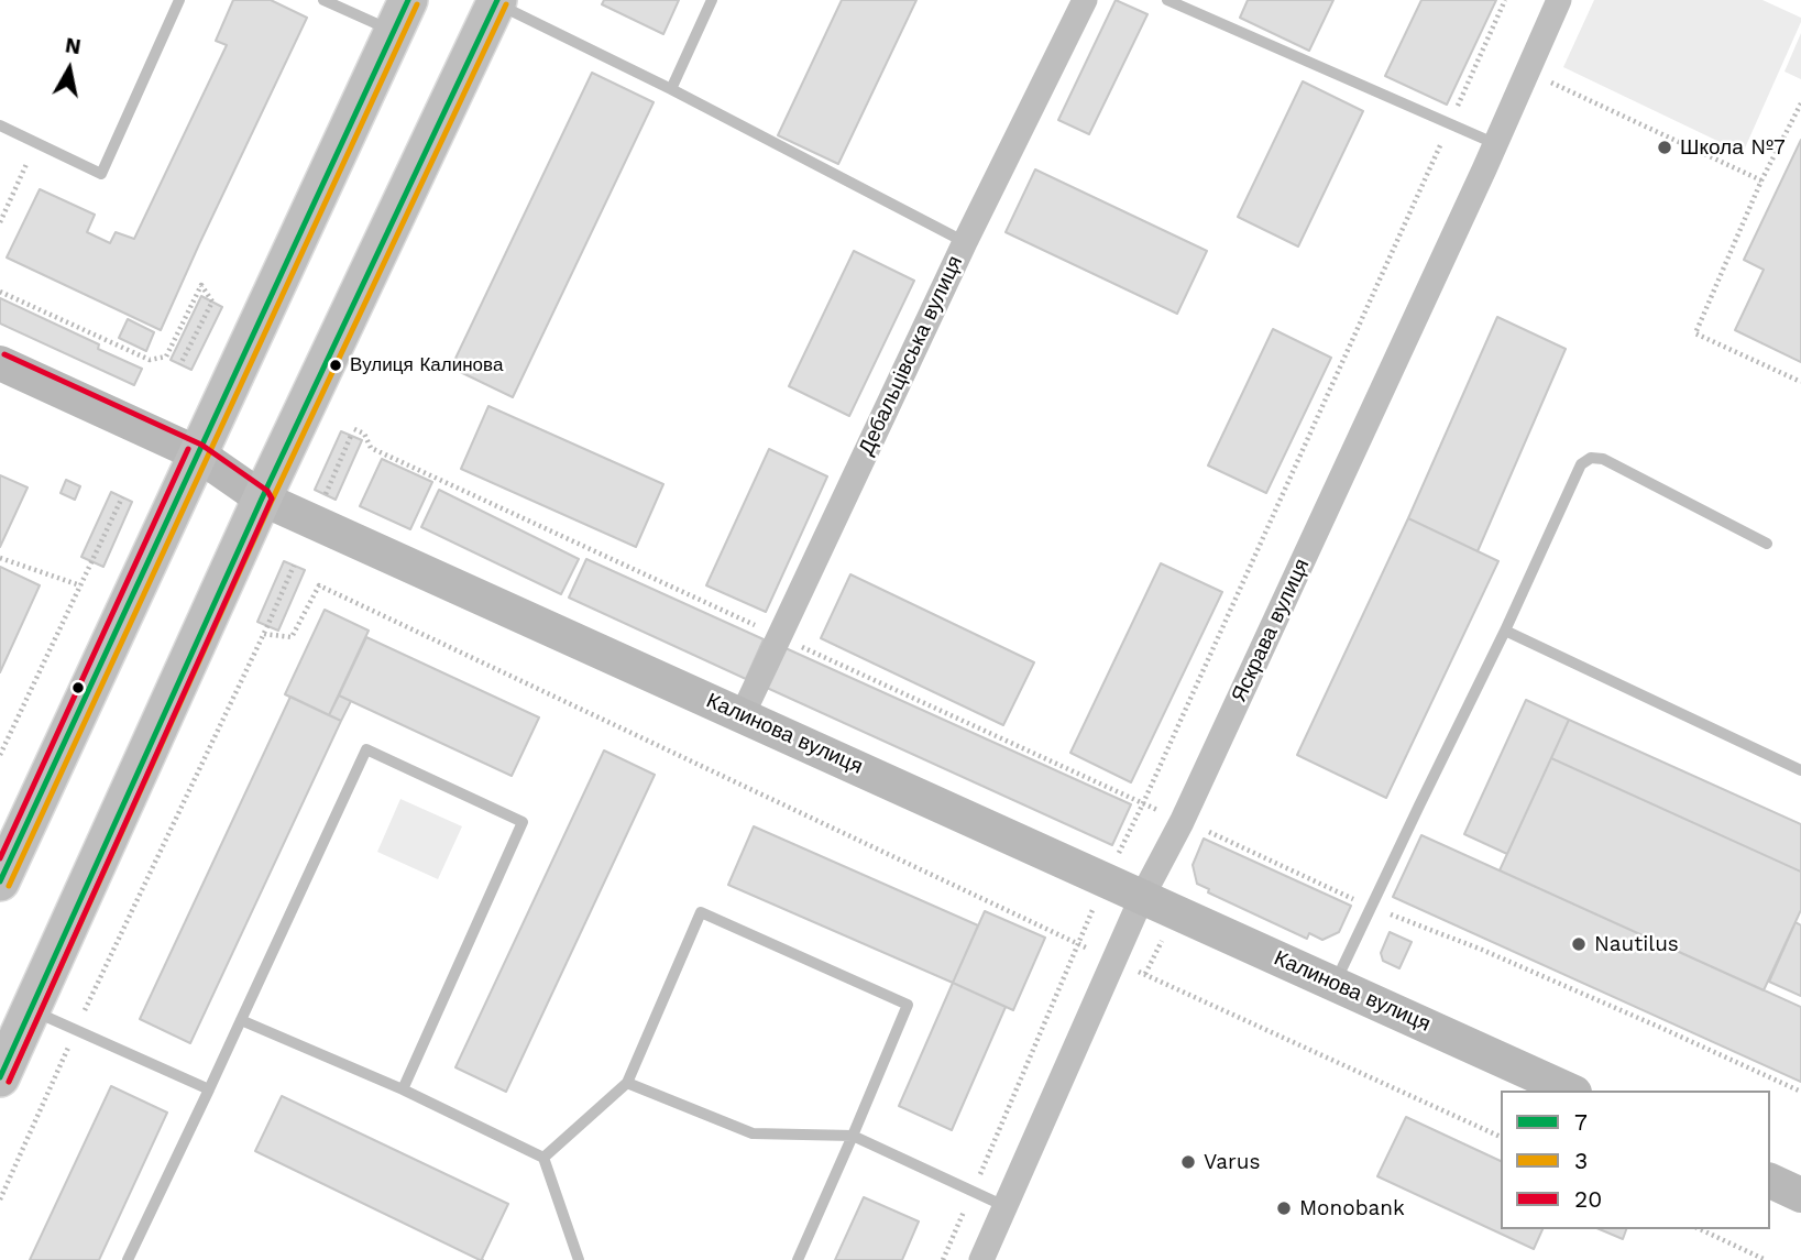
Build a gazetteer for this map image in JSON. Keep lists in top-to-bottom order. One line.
{"streets":{"street":["Дебальцівська вулиця","Яскрава вулиця","Калинова вулиця"]},"crossings":[["Дебальцівська вулиця","Калинова вулиця"],["Яскрава вулиця","Калинова вулиця"]],"places":["Школа №7","Вулиця Калинова","Nautilus","Varus","Monobank"],"lines":["transit line 7","transit line 3","transit line 20"],"legend":["7","3","20"],"north":"top"}
